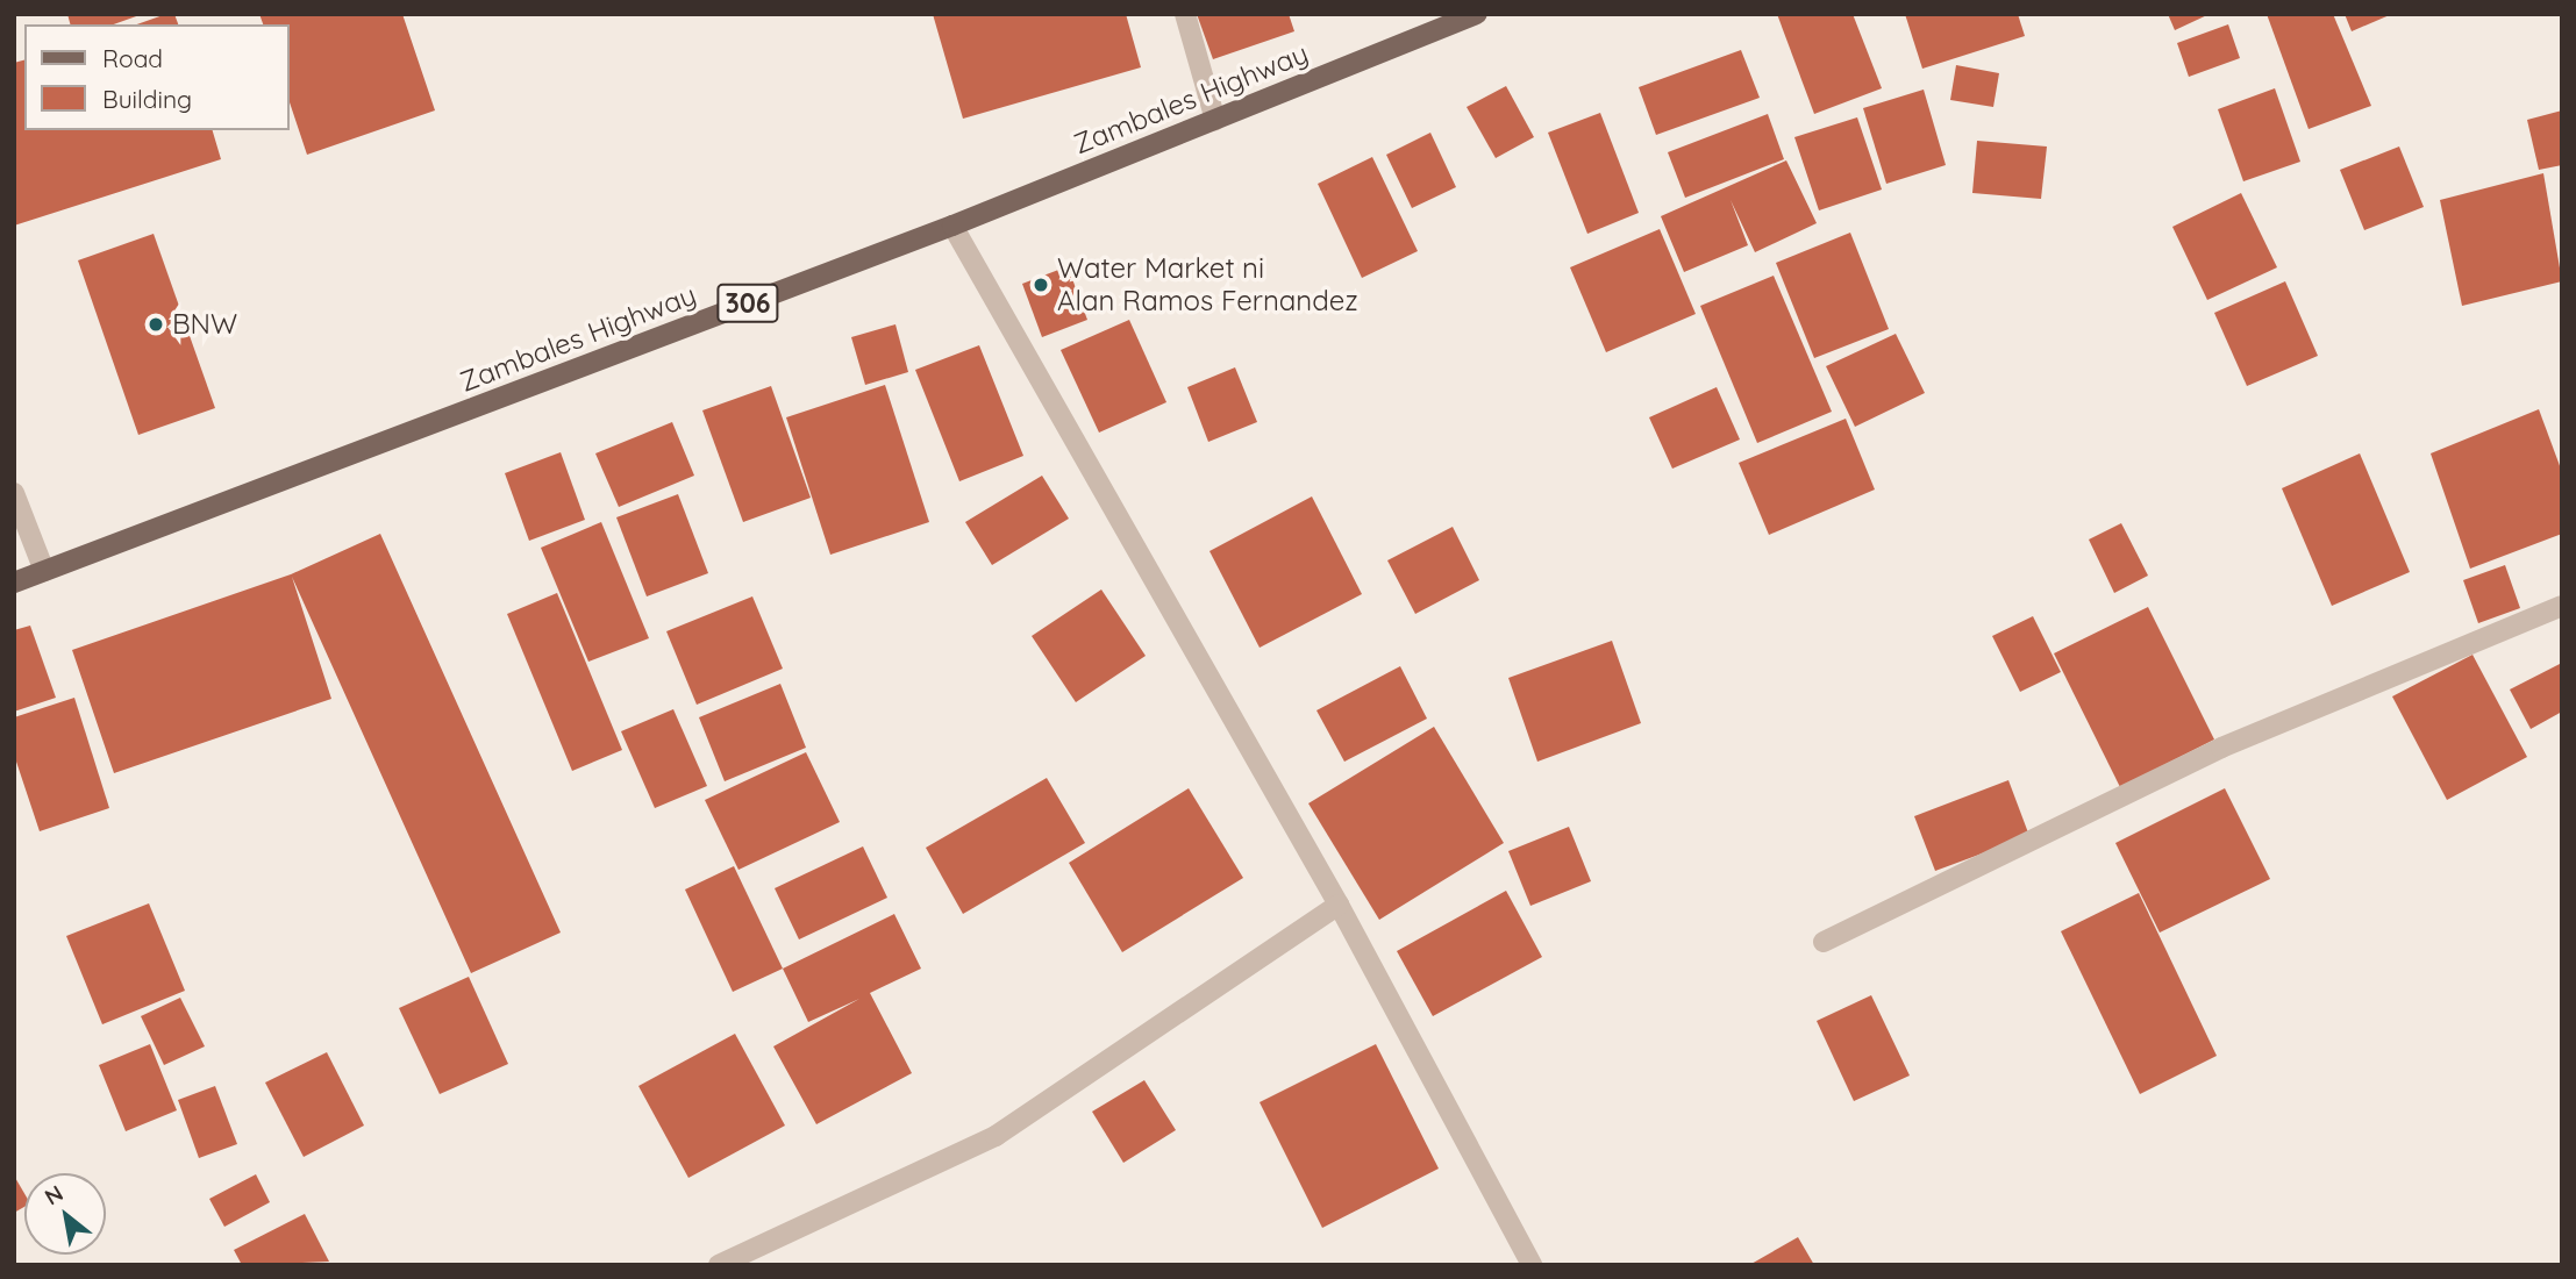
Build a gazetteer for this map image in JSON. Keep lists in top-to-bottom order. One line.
{"streets":{"main road":["Zambales Highway","306"]},"places":["Water Market ni Alan Ramos Fernandez","BNW"],"legend":["Road","Building"],"north":"top left"}
